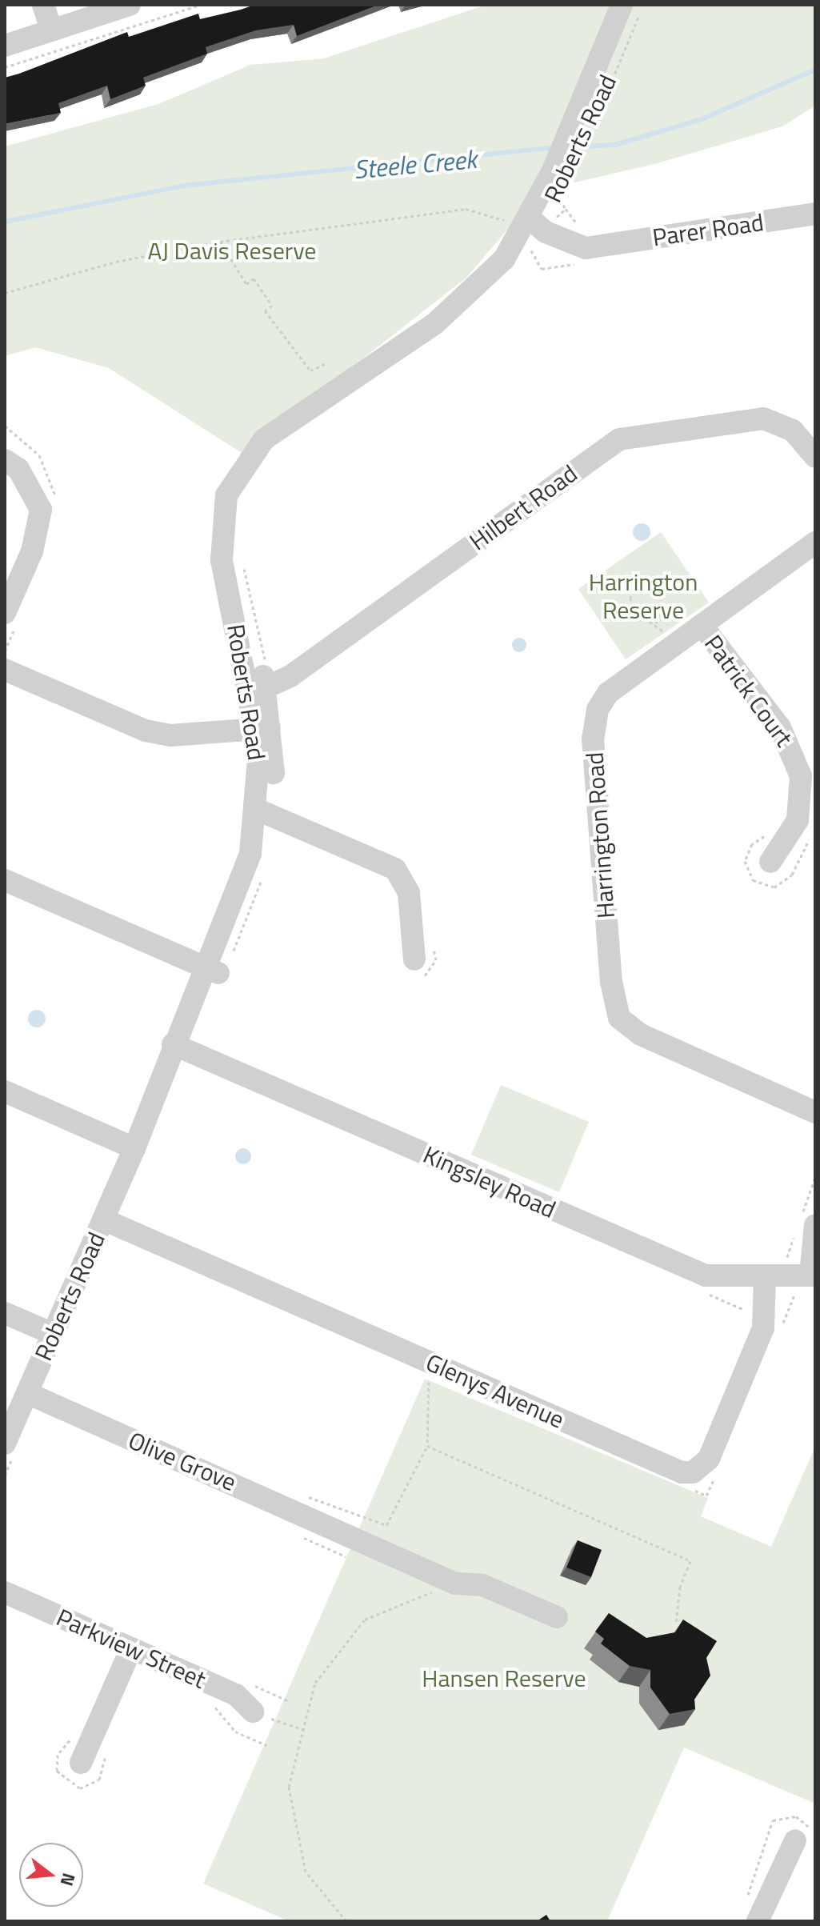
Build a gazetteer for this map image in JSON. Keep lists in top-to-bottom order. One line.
{"streets":{"street":["Roberts Road","Parer Road","Hilbert Road","Patrick Court","Harrington Road","Kingsley Road","Glenys Avenue","Olive Grove","Parkview Street"]},"crossings":[["Roberts Road","Parer Road"],["Roberts Road","Hilbert Road"],["Roberts Road","Kingsley Road"],["Roberts Road","Glenys Avenue"],["Roberts Road","Olive Grove"],["Patrick Court","Harrington Road"],["Kingsley Road","Glenys Avenue"]],"water":["Steele Creek"],"parks":["AJ Davis Reserve","Harrington Reserve","Hansen Reserve"],"north":"right"}
